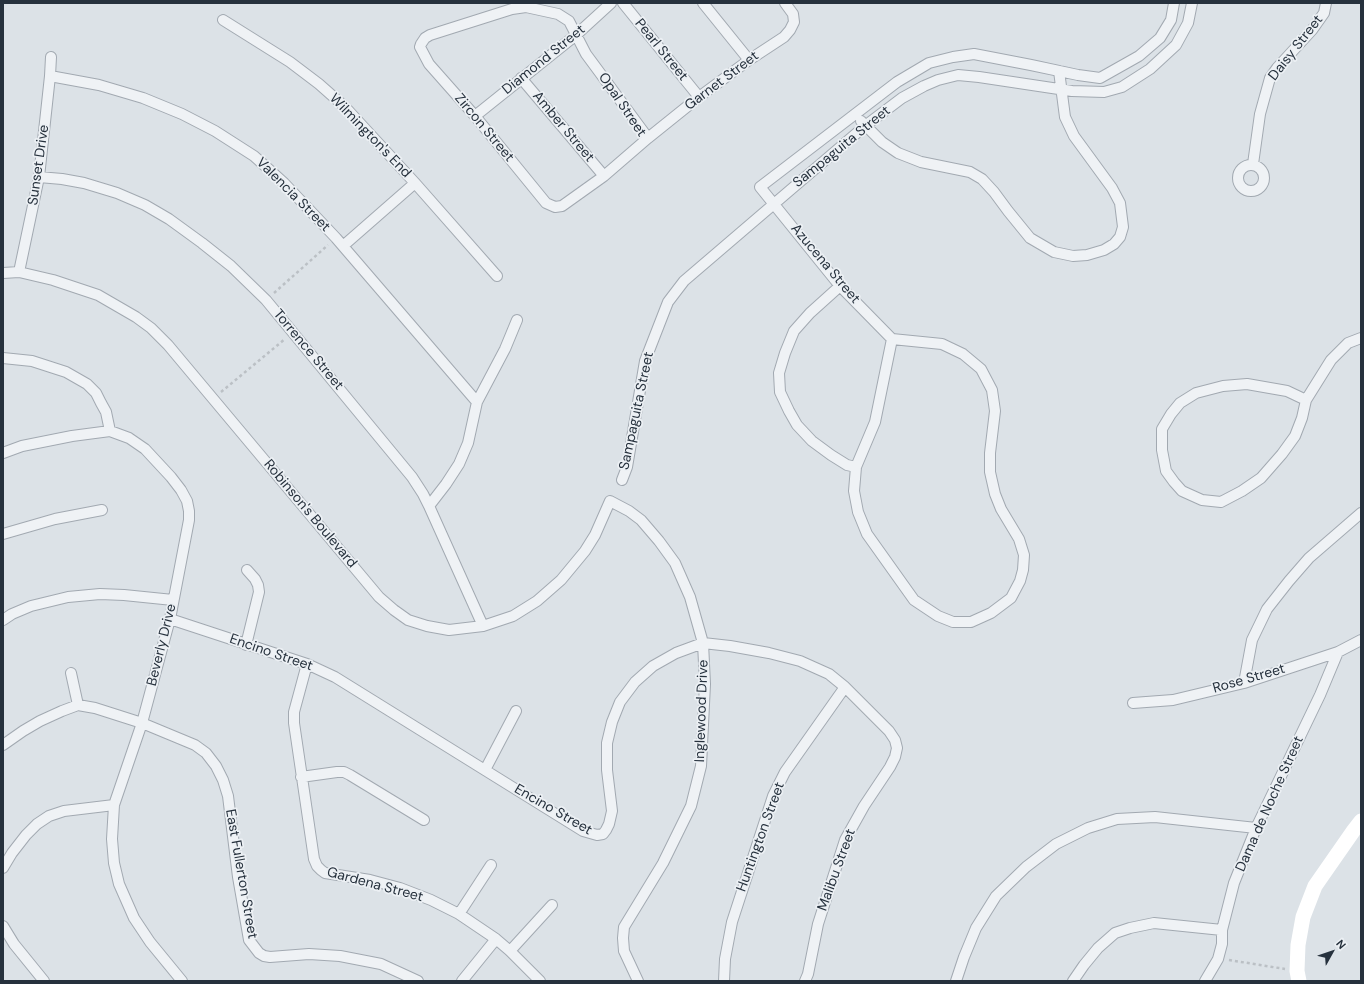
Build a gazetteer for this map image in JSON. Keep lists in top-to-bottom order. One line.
{"streets":{"street":["Daisy Street","Pearl Street","Diamond Street","Garnet Street","Opal Street","Amber Street","Zircon Street","Wilmington's End","Sampaguita Street","Sunset Drive","Valencia Street","Azucena Street","Torrence Street","Robinson's Boulevard","Beverly Drive","Encino Street","Rose Street","Inglewood Drive","Dama de Noche Street","Huntington Street","Malibu Street","East Fullerton Street","Gardena Street"]},"crossings":[["Pearl Street","Garnet Street"],["Diamond Street","Opal Street"],["Diamond Street","Amber Street"],["Diamond Street","Zircon Street"],["Garnet Street","Opal Street"],["Opal Street","Amber Street"],["Opal Street","Zircon Street"],["Sampaguita Street","Azucena Street"],["Sunset Drive","Valencia Street"],["Sunset Drive","Torrence Street"],["Sunset Drive","Robinson's Boulevard"],["Torrence Street","Robinson's Boulevard"],["Robinson's Boulevard","Inglewood Drive"],["Beverly Drive","Encino Street"],["Beverly Drive","East Fullerton Street"],["Encino Street","Inglewood Drive"],["Encino Street","Huntington Street"],["Encino Street","Malibu Street"],["Encino Street","Gardena Street"],["Rose Street","Dama de Noche Street"]],"north":"top right"}
